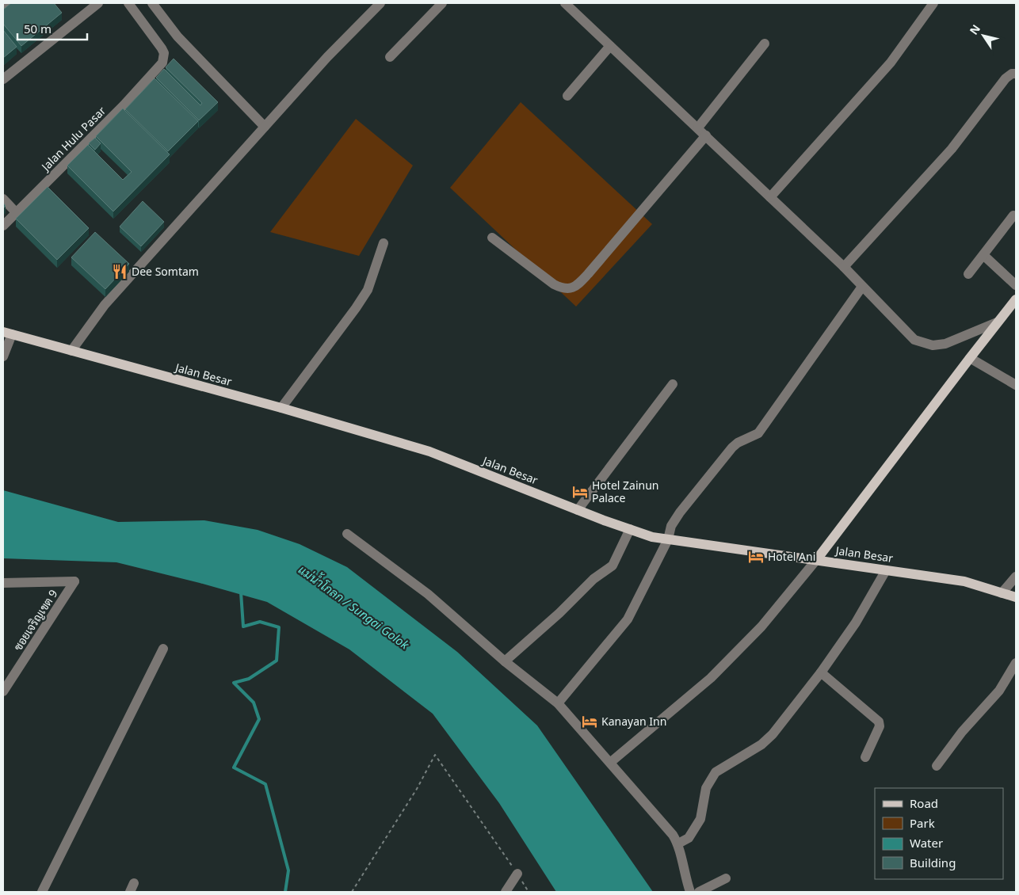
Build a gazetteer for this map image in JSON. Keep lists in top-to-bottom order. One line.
{"streets":{"main road":["Jalan Besar"],"street":["Jalan Hulu Pasar","ซอยเจริญเขต 9"]},"water":["แม่น้ำโกลก / Sungai Golok"],"places":{"restaurant":["Dee Somtam"],"hotel":["Hotel Zainun Palace","Hotel Ani","Kanayan Inn"]},"legend":["Road","Park","Water","Building"],"scale_bar":"50 m","north":"top left"}
